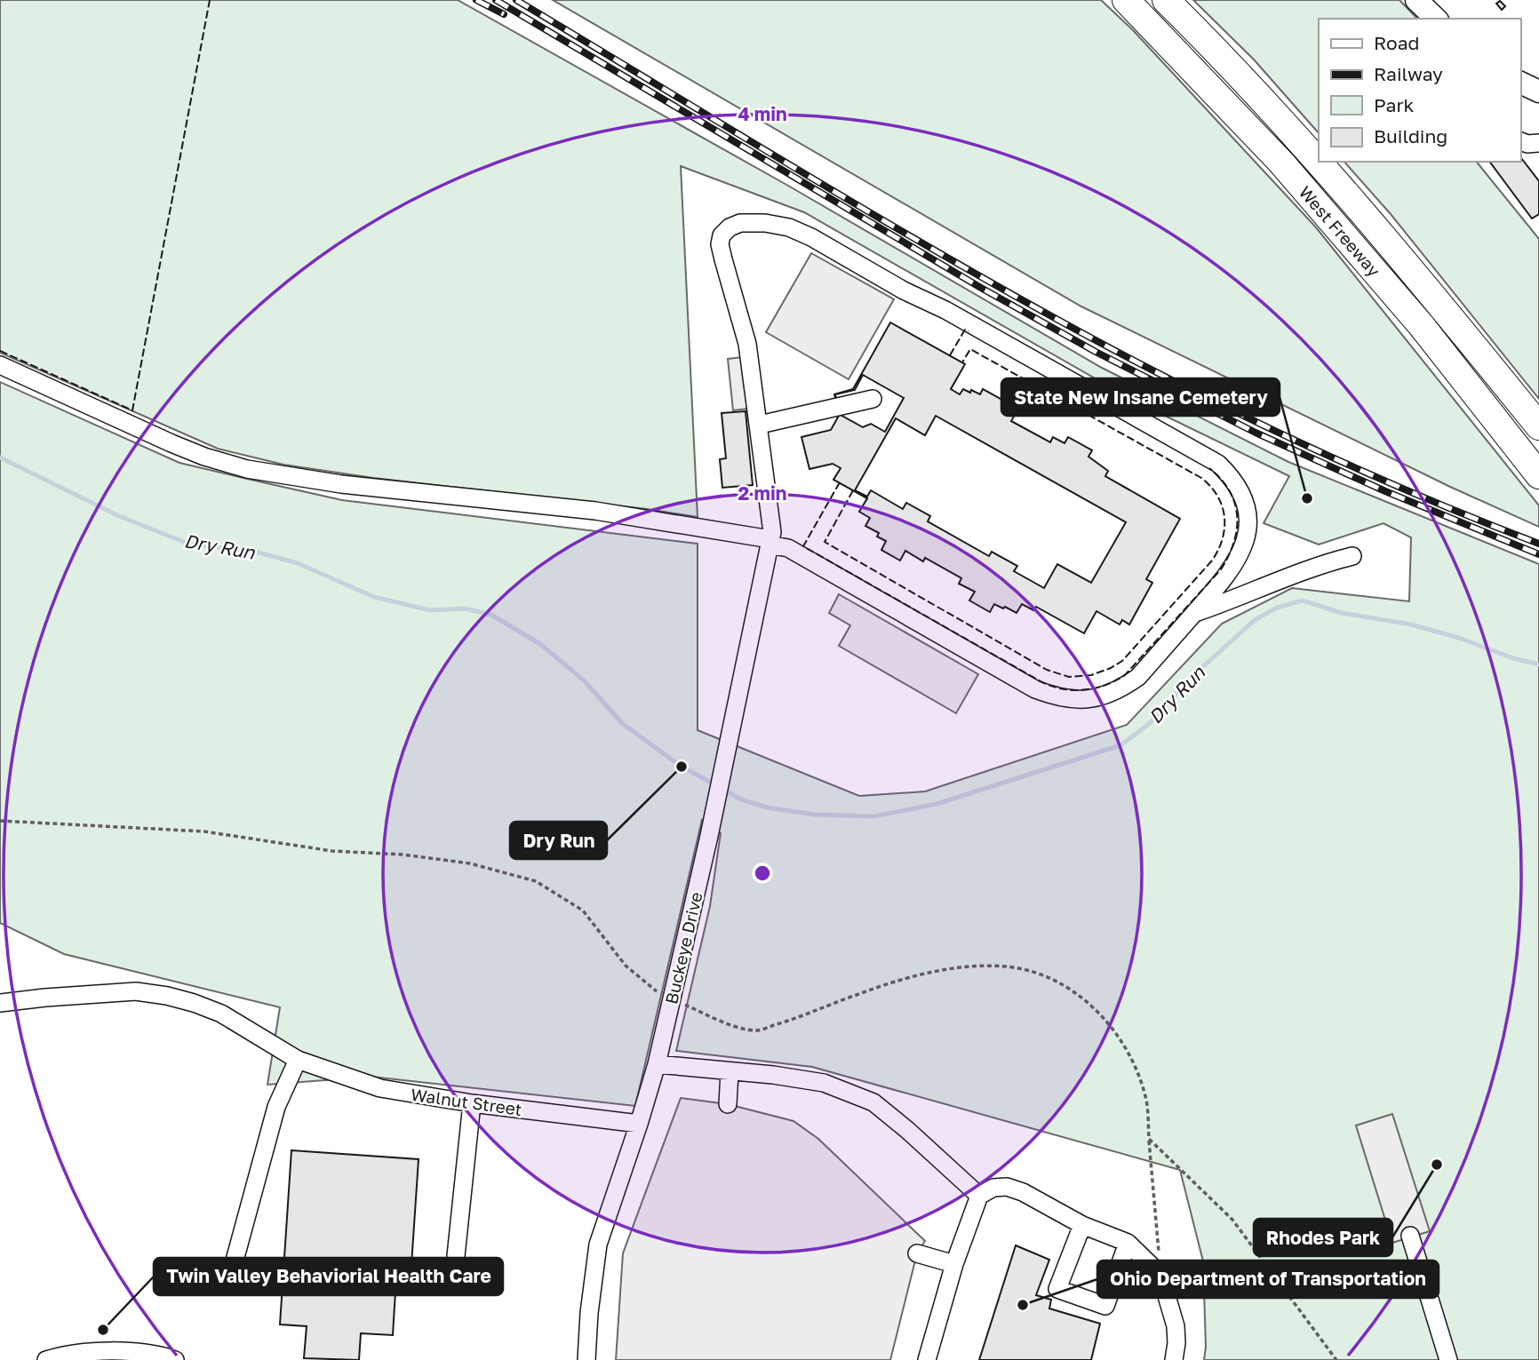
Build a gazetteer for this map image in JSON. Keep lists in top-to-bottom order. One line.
{"streets":{"highway":["West Freeway"],"lane":["Buckeye Drive","Walnut Street"]},"crossings":[["Buckeye Drive","Walnut Street"]],"water":["Dry Run"],"places":["State New Insane Cemetery","Dry Run","Rhodes Park","Ohio Department of Transportation","Twin Valley Behaviorial Health Care"],"legend":["Road","Railway","Park","Building"],"rings":["4 min","2 min"]}
